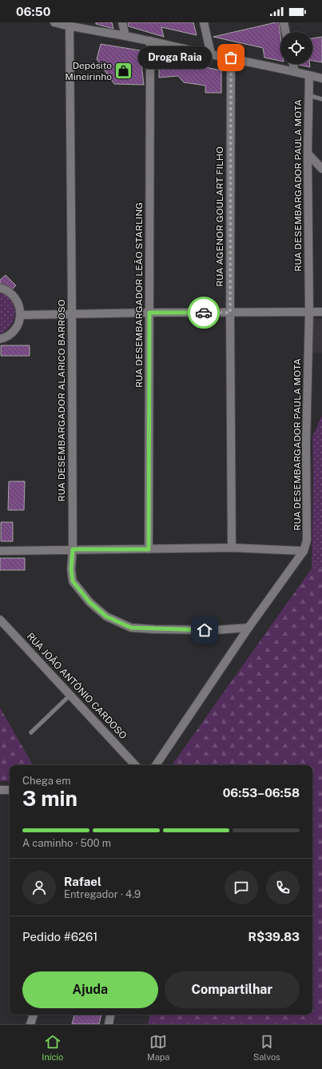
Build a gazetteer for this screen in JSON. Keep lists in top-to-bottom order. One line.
{"streets":{"street":["RUA DESEMBARGADOR PAULA MOTA","RUA AGENOR GOULART FILHO","RUA DESEMBARGADOR LEÃO STARLING","RUA DESEMBARGADOR ALARICO BARROSO","RUA JOÃO ANTÔNIO CARDOSO"]},"crossings":[["RUA DESEMBARGADOR PAULA MOTA","RUA DESEMBARGADOR ALARICO BARROSO"]],"places":{"other":["Droga Raia"],"shop":["Depósito Mineirinho"]},"page":{"status":"06:50","bubble":"Droga Raia","heading":["3 min","Chega em","06:53–06:58"],"panel":["Rafael","Entregador · 4.9","Pedido #6261","R$39.83"],"bar":"A caminho · 500 m","buttons":["Ajuda","Compartilhar"],"tabs":["Início","Mapa","Salvos"]}}
